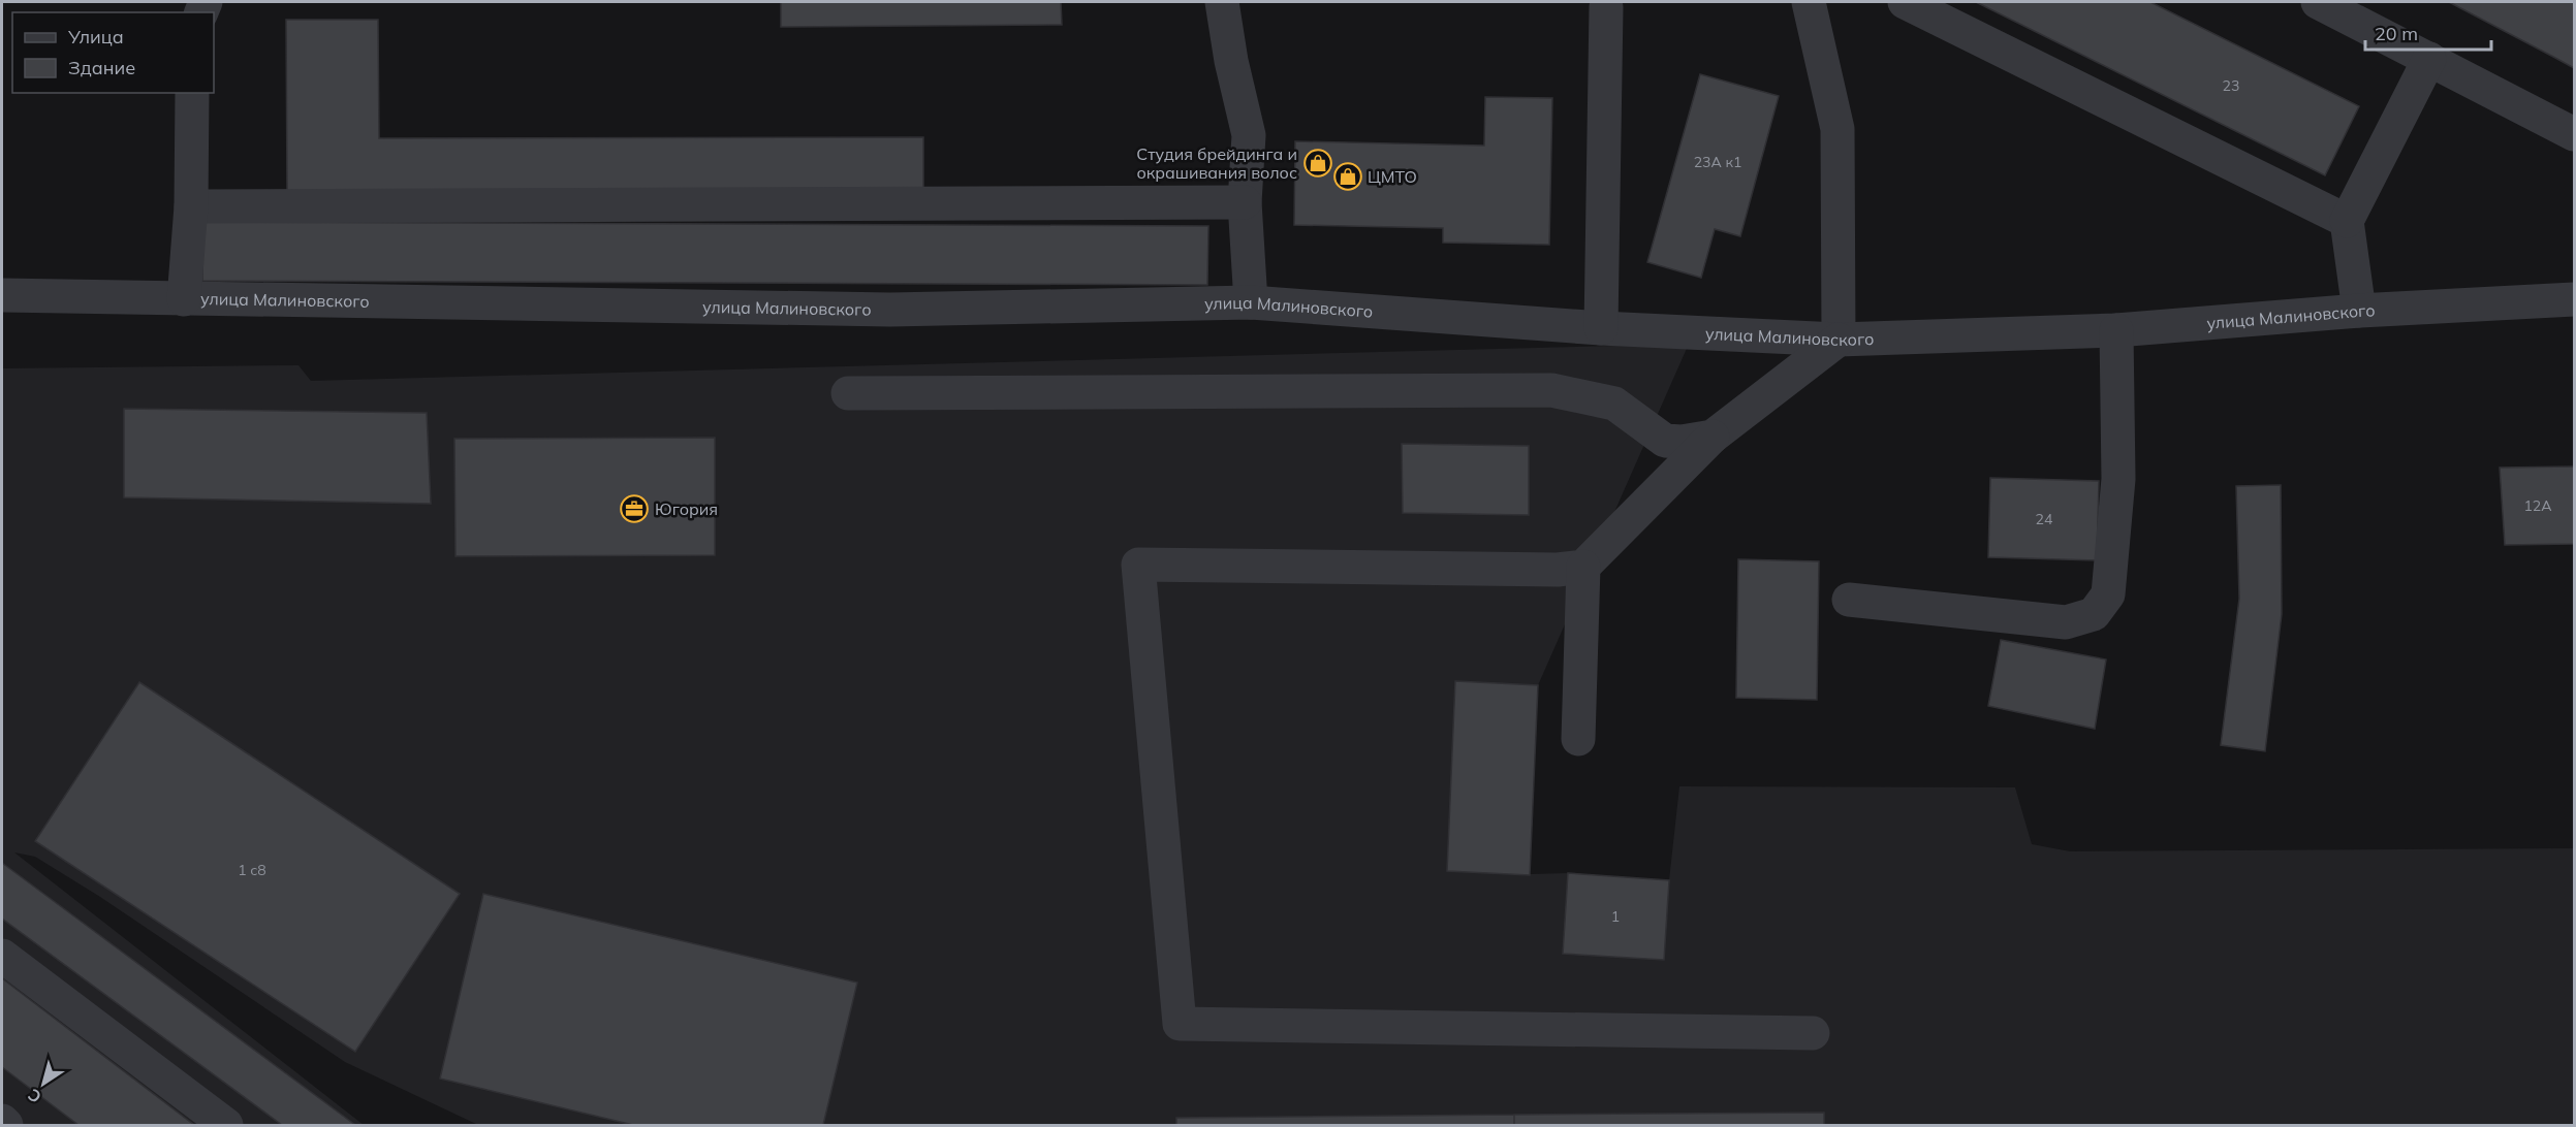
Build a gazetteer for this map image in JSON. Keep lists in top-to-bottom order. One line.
{"streets":{"street":["улица Малиновского"]},"places":{"shop":["Студия брейдинга и окрашивания волос","ЦМТО"],"office":["Югория"]},"house_numbers":["23","23А к1","12А","24","1 с8","1"],"legend":["Улица","Здание"],"scale_bar":"20 m","north":"bottom left"}
